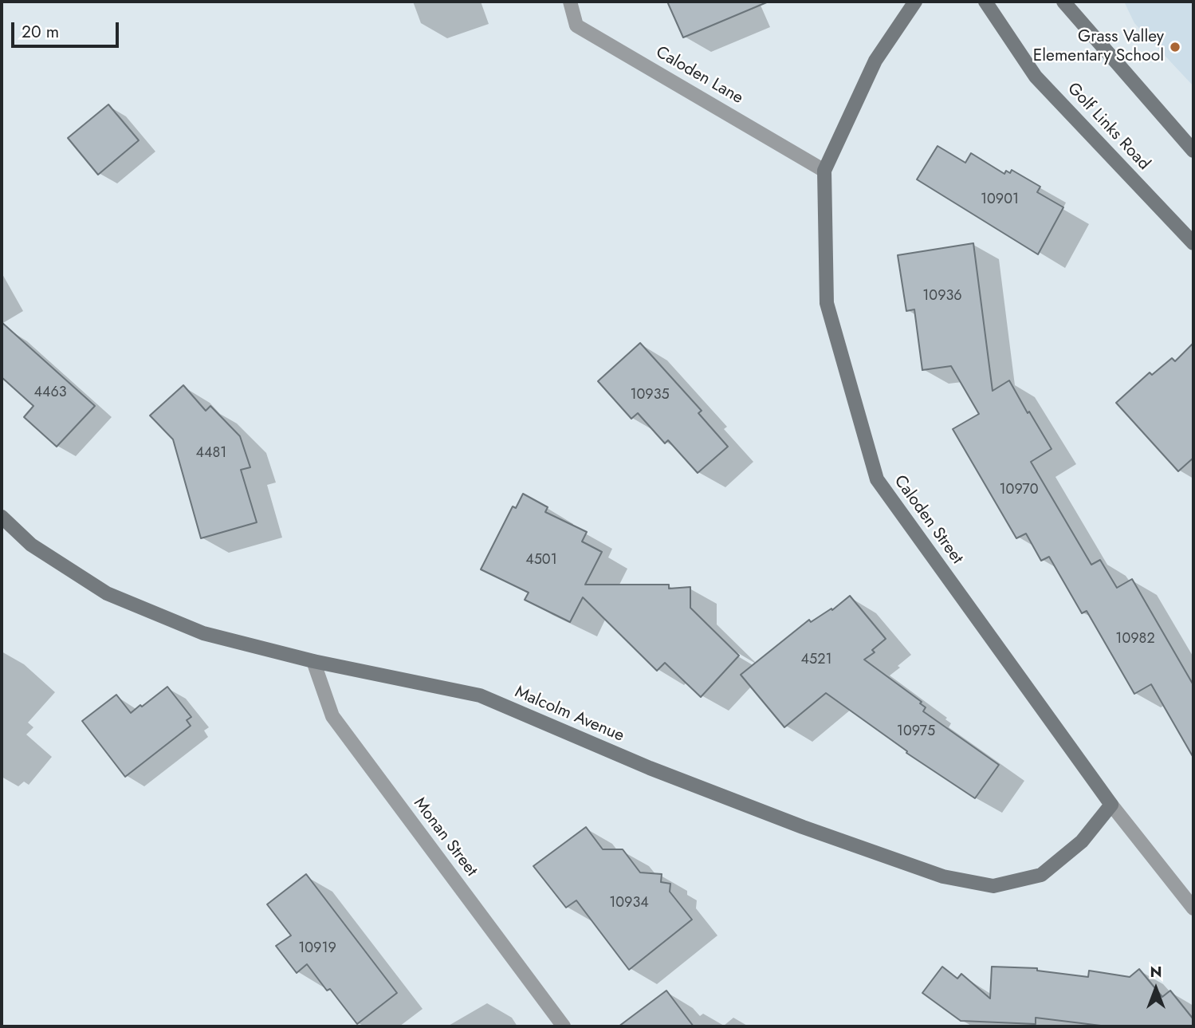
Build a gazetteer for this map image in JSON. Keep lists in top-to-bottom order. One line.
{"streets":{"street":["Caloden Lane","Golf Links Road","Caloden Street","Malcolm Avenue","Monan Street"]},"crossings":[["Caloden Lane","Caloden Street"],["Caloden Street","Malcolm Avenue"],["Malcolm Avenue","Monan Street"]],"places":["Grass Valley Elementary School"],"house_numbers":["10901","10936","4463","10935","4481","10970","4501","10982","4521","10975","10934","10919"],"scale_bar":"20 m","north":"top"}
